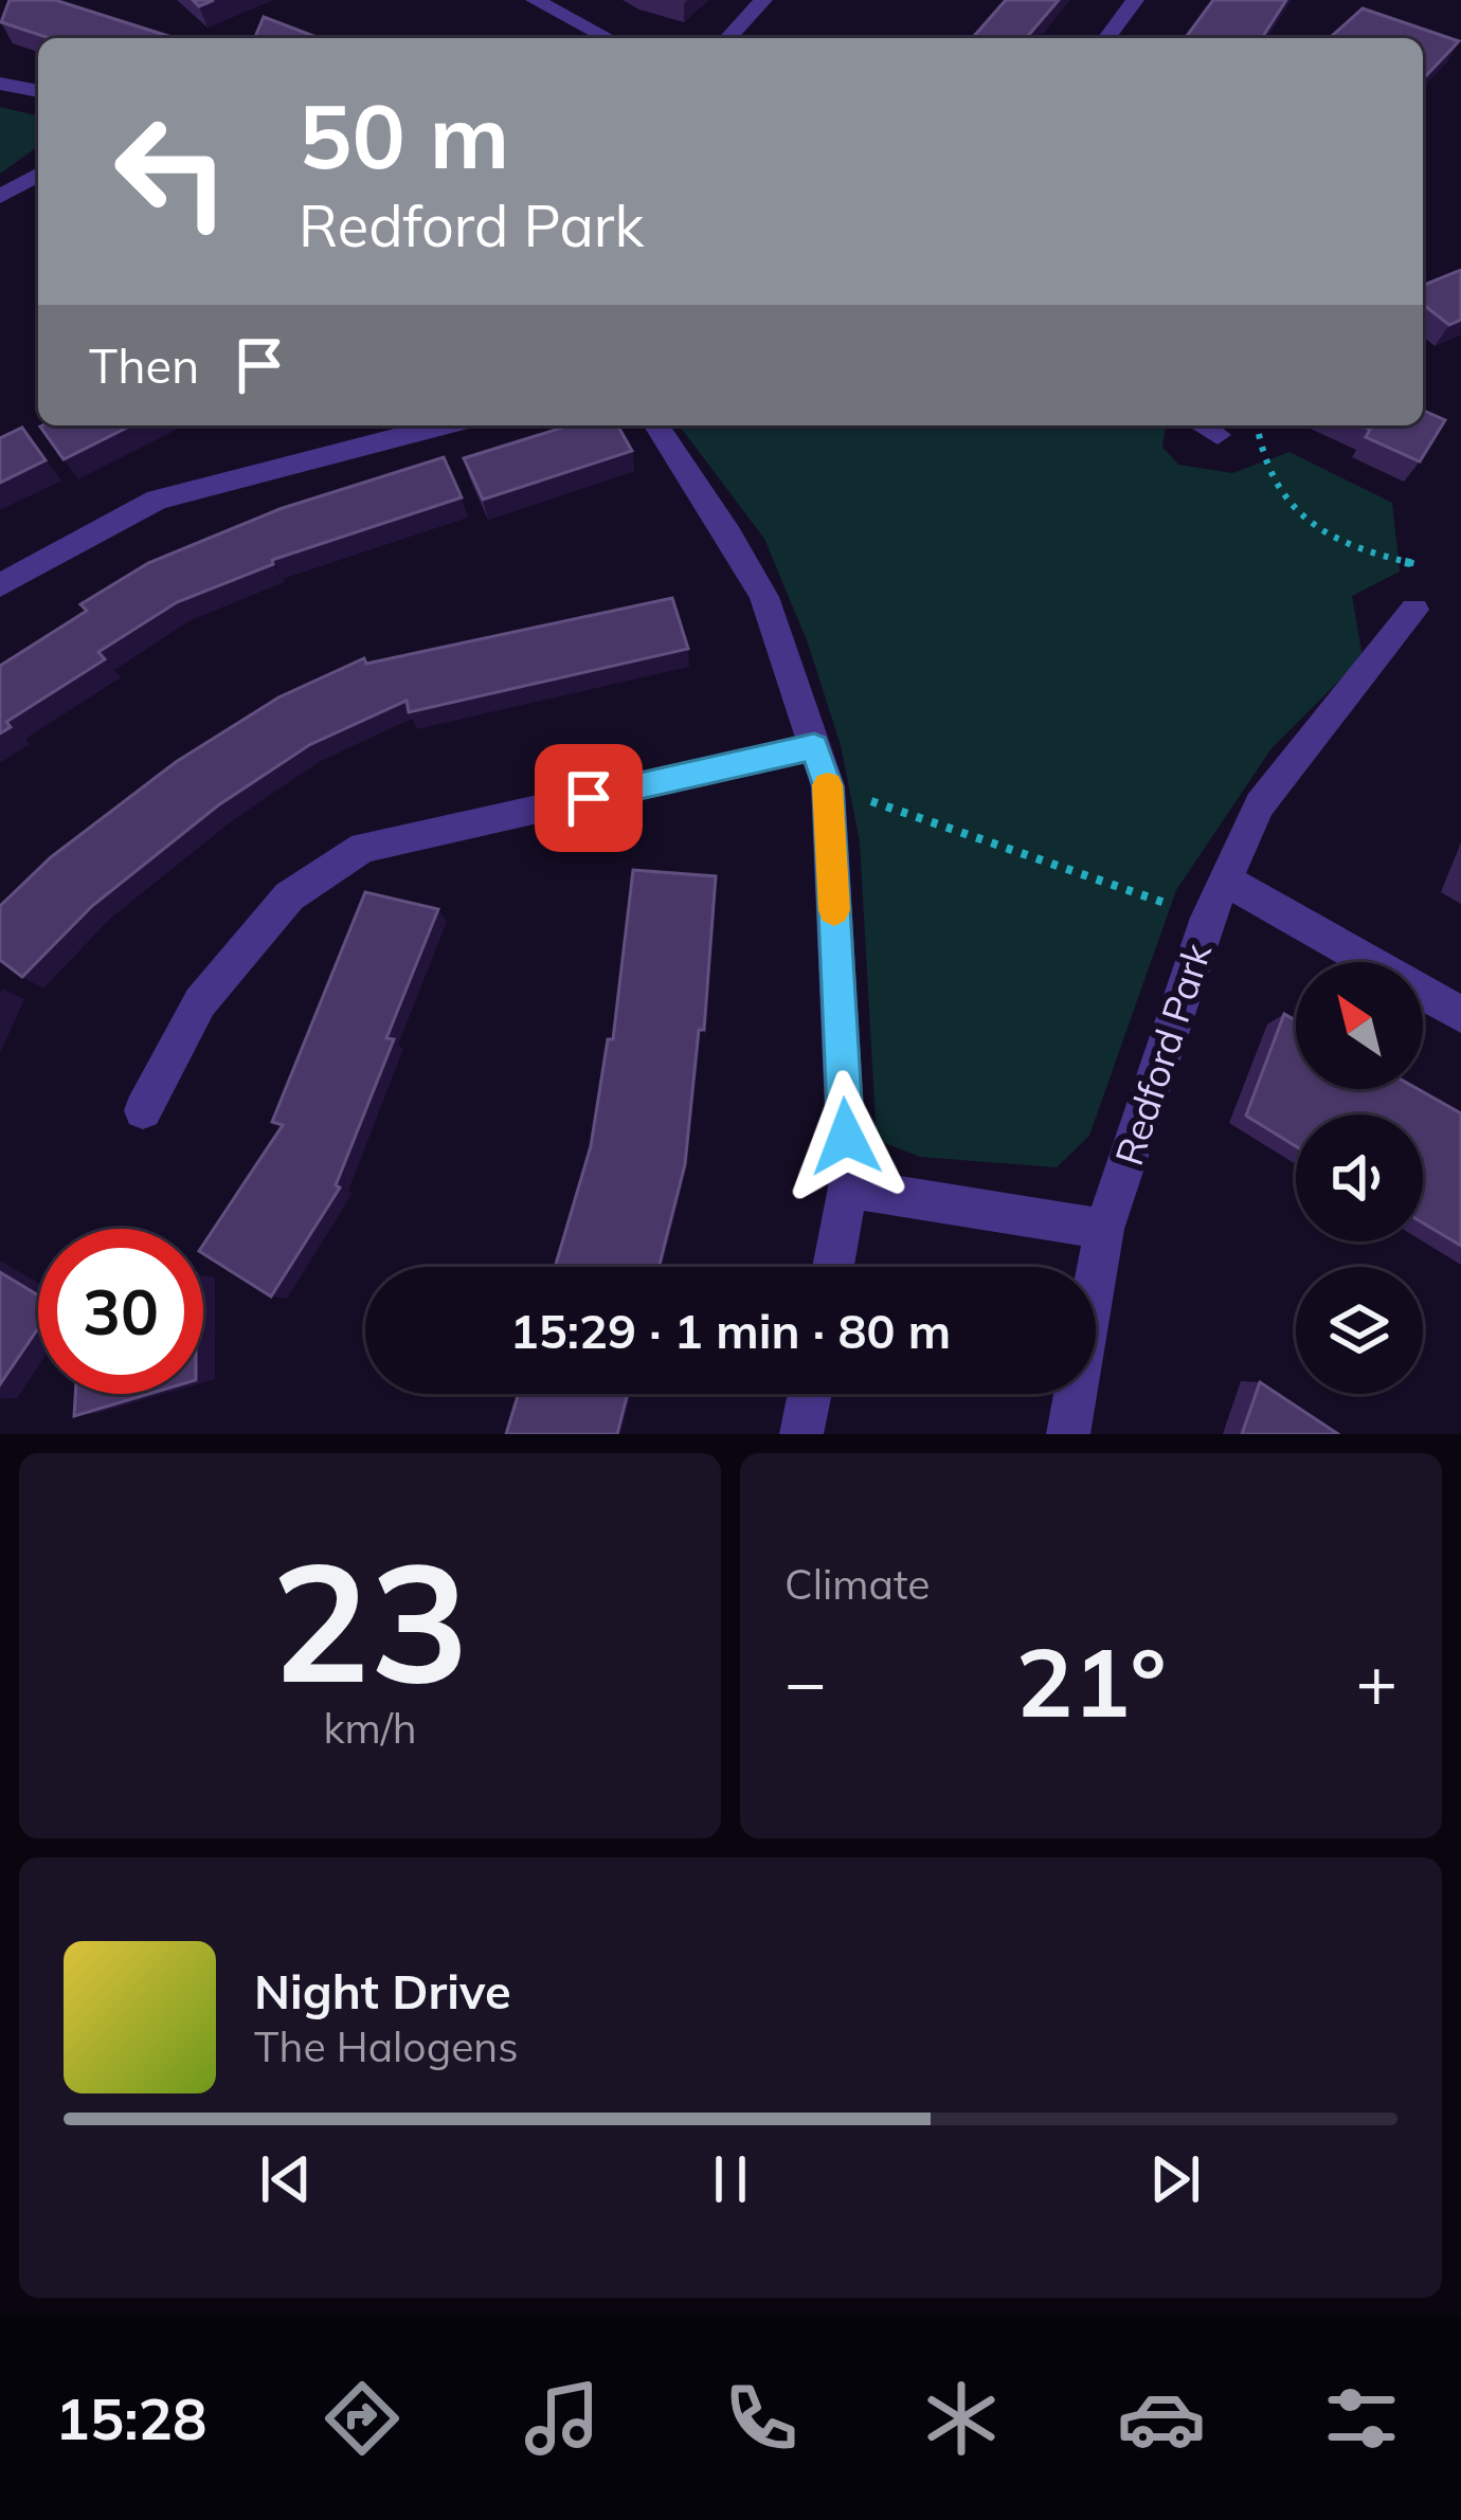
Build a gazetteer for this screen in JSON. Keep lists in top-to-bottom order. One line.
{"streets":{"street":["Redford Park"]},"north":"top left","page":{"turn":["50 m","Redford Park"],"then":"Then","limit":"30","trip":"15:29 · 1 min · 80 m","tile":[["23","km/h"],"Climate"],"heat":["−","21°","+"],"song":["Night Drive","The Halogens"],"tabs":"15:28"}}
